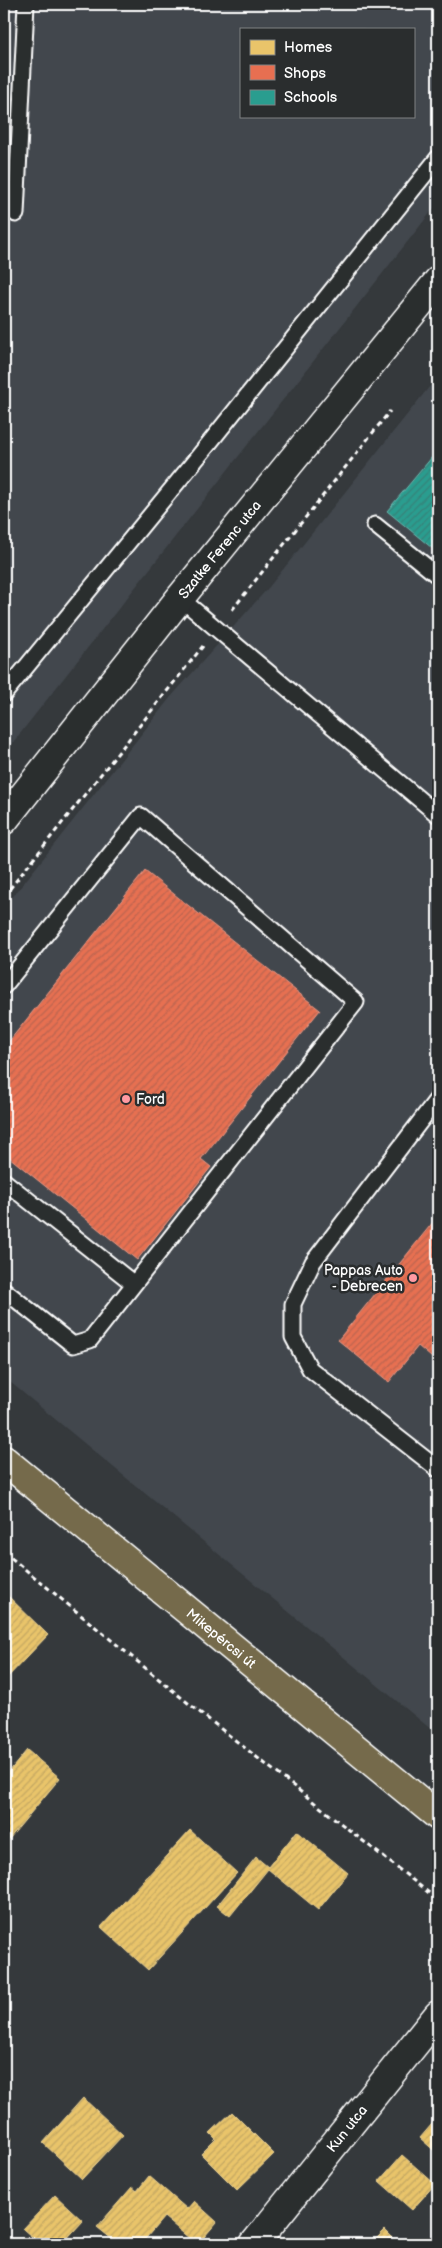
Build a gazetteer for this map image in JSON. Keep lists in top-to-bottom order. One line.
{"streets":{"main road":["Mikepércsi út"],"street":["Szatke Ferenc utca","Kun utca"]},"places":["Ford","Pappas Auto - Debrecen"],"legend":["Homes","Shops","Schools"]}
